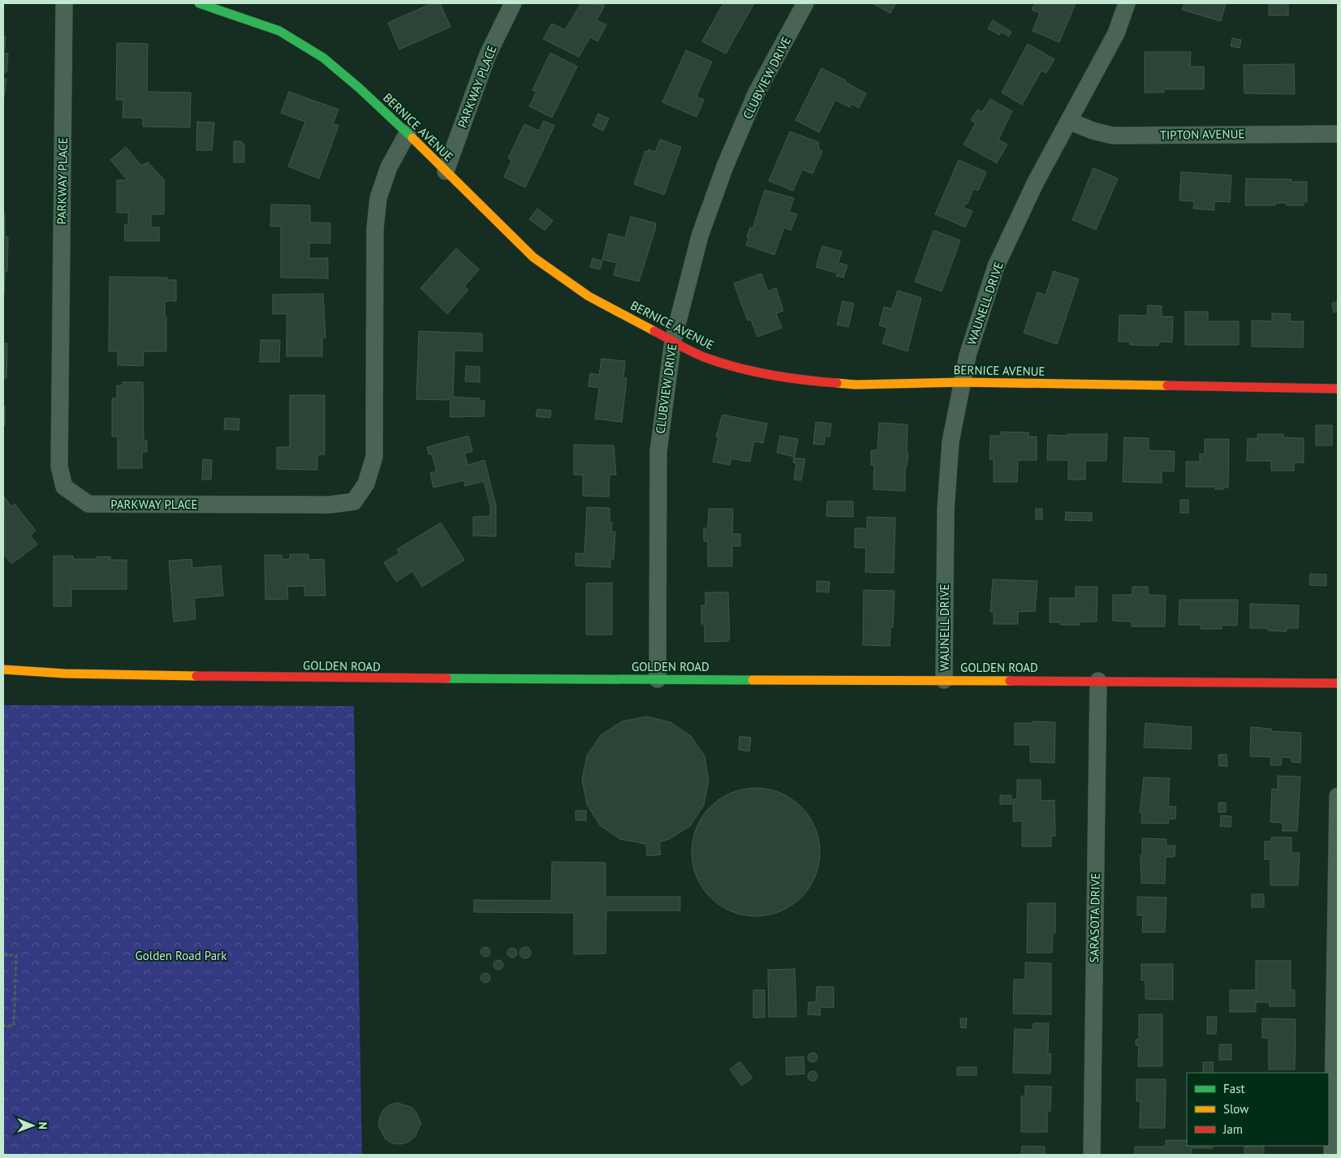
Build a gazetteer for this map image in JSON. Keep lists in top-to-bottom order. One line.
{"streets":{"street":["CLUBVIEW DRIVE","PARKWAY PLACE","BERNICE AVENUE","TIPTON AVENUE","WAUNELL DRIVE","GOLDEN ROAD","SARASOTA DRIVE"]},"crossings":[["CLUBVIEW DRIVE","BERNICE AVENUE"],["CLUBVIEW DRIVE","GOLDEN ROAD"],["PARKWAY PLACE","BERNICE AVENUE"],["BERNICE AVENUE","WAUNELL DRIVE"],["TIPTON AVENUE","WAUNELL DRIVE"],["WAUNELL DRIVE","GOLDEN ROAD"],["GOLDEN ROAD","SARASOTA DRIVE"]],"parks":["Golden Road Park"],"legend":["Fast","Slow","Jam"],"north":"right"}
